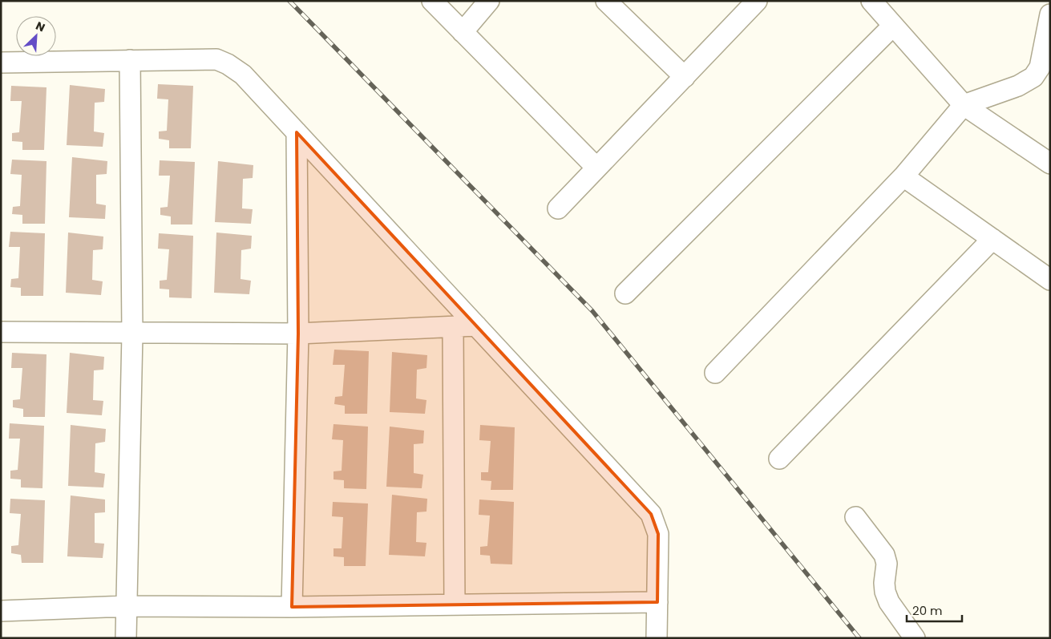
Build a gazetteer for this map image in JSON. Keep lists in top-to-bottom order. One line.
{"scale_bar":"20 m","north":"top right"}
